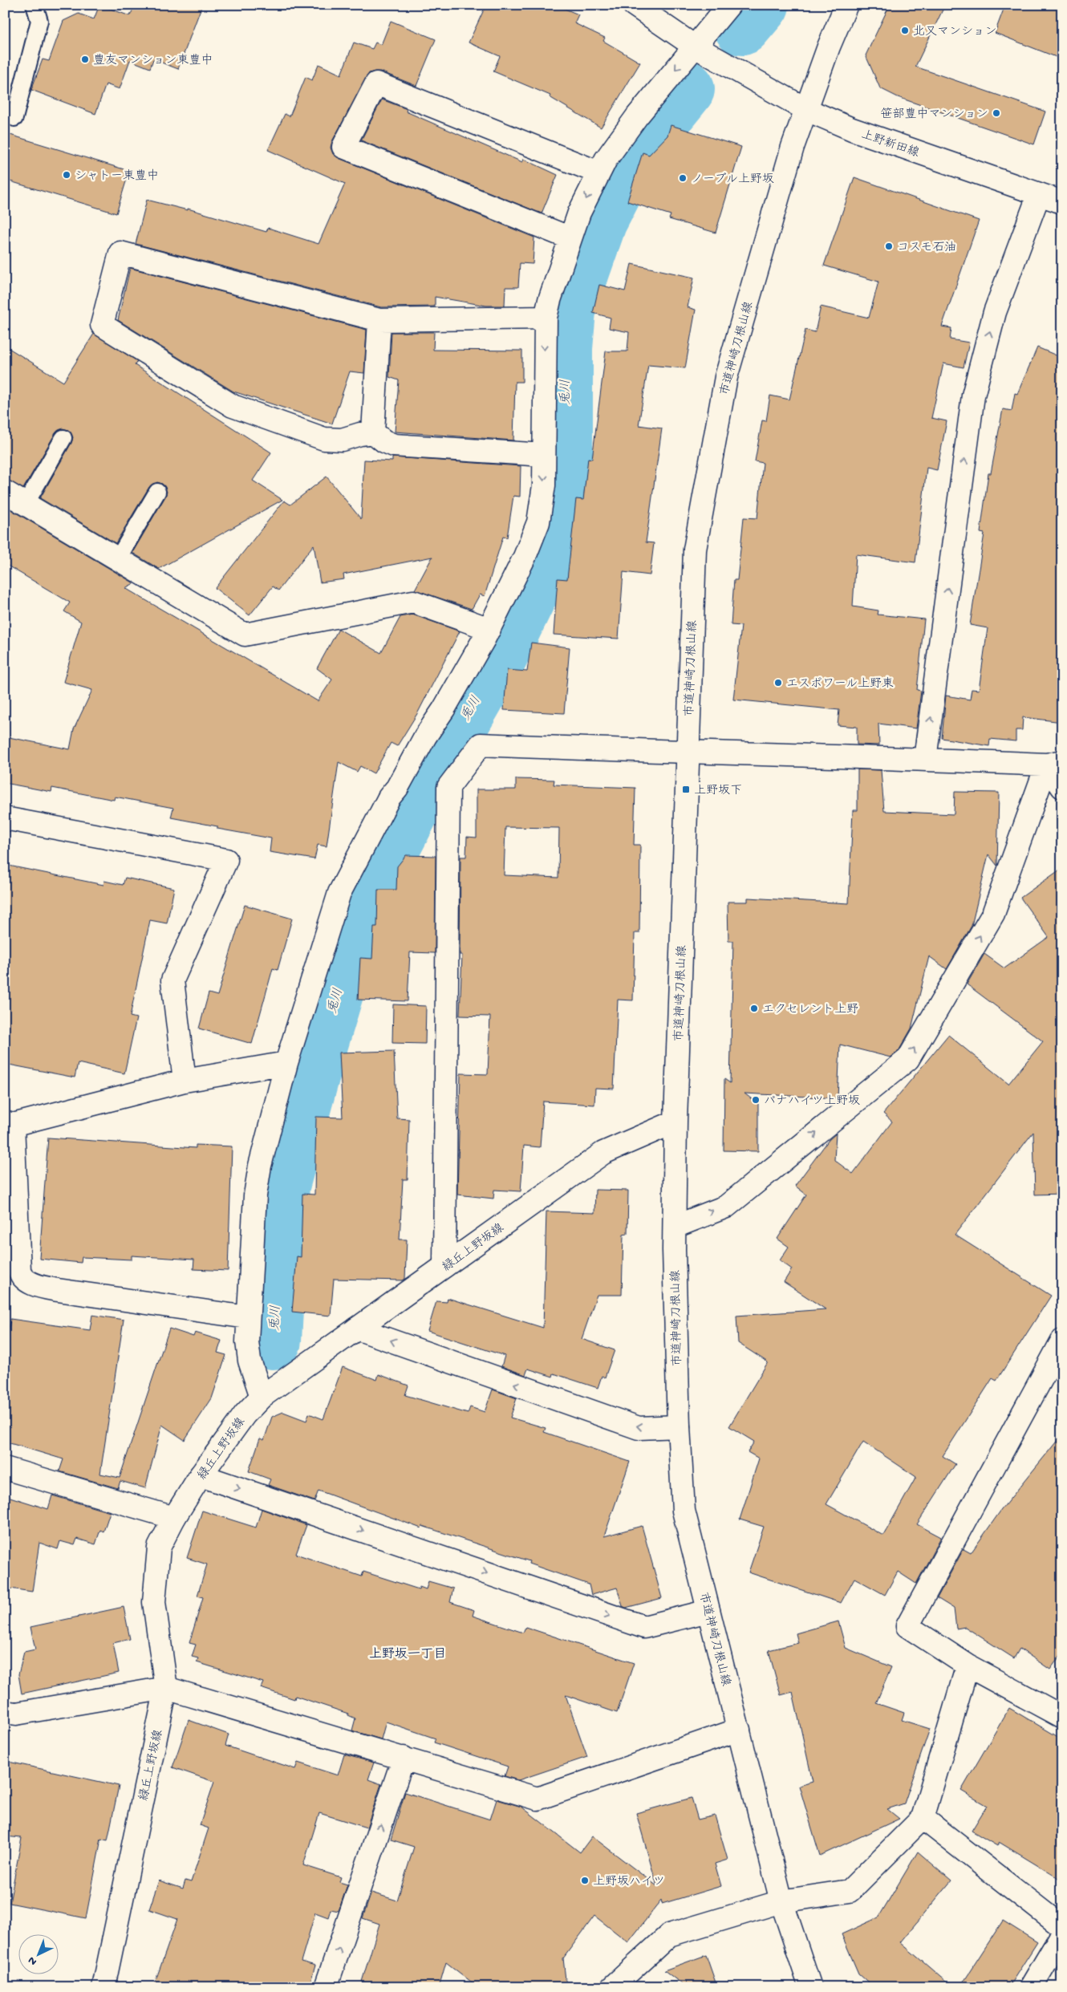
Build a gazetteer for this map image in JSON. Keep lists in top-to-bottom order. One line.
{"streets":{"street":["上野新田線","市道神崎刀根山線","緑丘上野坂線"]},"crossings":[["上野新田線","市道神崎刀根山線"],["市道神崎刀根山線","緑丘上野坂線"]],"districts":["上野坂一丁目"],"water":["兎川"],"places":{"other":["北又マンション","豊友マンション東豊中","笹部豊中マンション","シャトー東豊中","ノーブル上野坂","コスモ石油","エスポワール上野東","エクセレント上野","パナハイツ上野坂","上野坂ハイツ"],"transit":["上野坂下"]},"north":"bottom left"}
